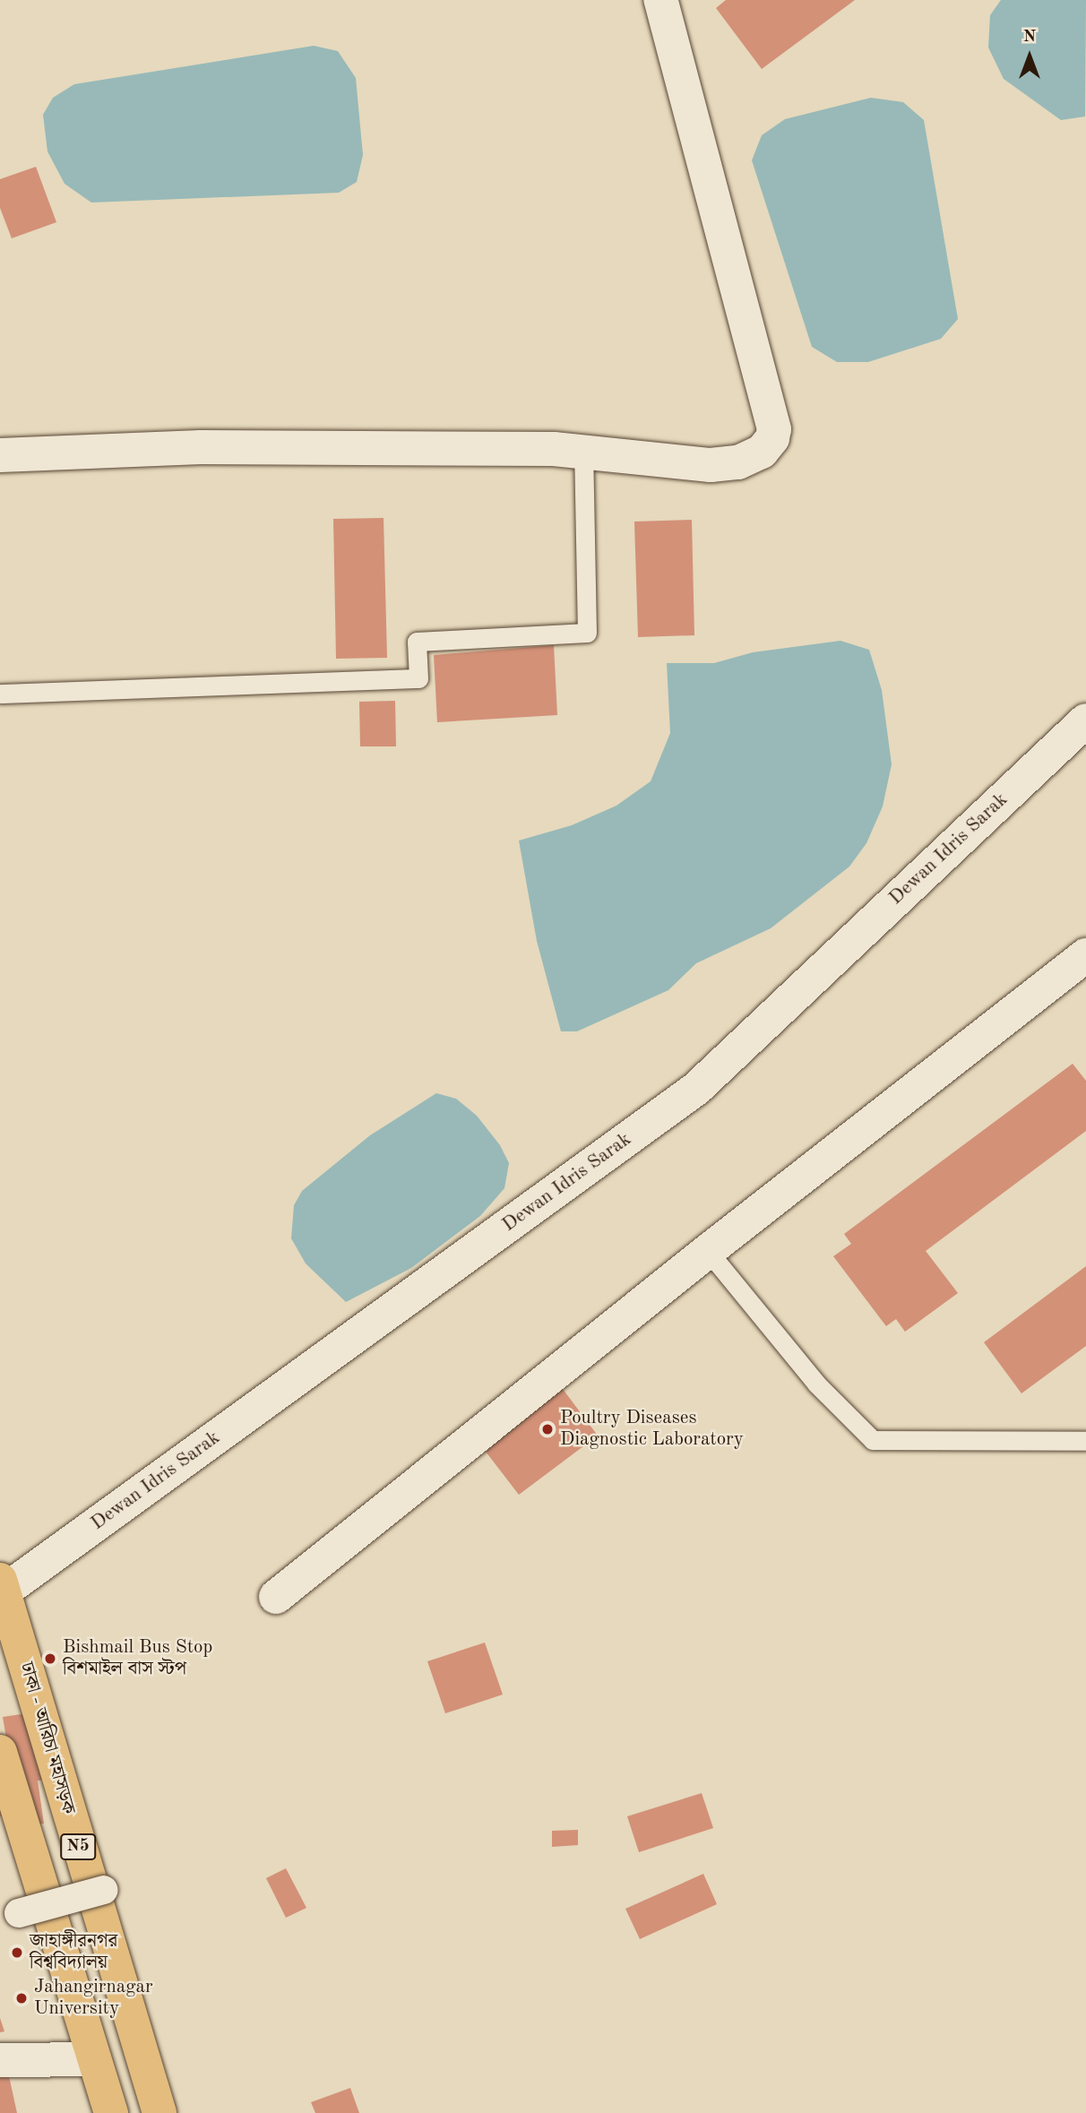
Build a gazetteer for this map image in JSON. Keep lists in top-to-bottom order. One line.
{"streets":{"highway":["ঢাকা - আরিচা মহাসড়ক","N5"],"street":["Dewan Idris Sarak"]},"crossings":[["Dewan Idris Sarak","ঢাকা - আরিচা মহাসড়ক"]],"places":["Poultry Diseases Diagnostic Laboratory","Bishmail Bus Stop বিশমাইল বাস স্টপ","জাহাঙ্গীরনগর বিশ্ববিদ্যালয়","Jahangirnagar University"],"north":"top"}
